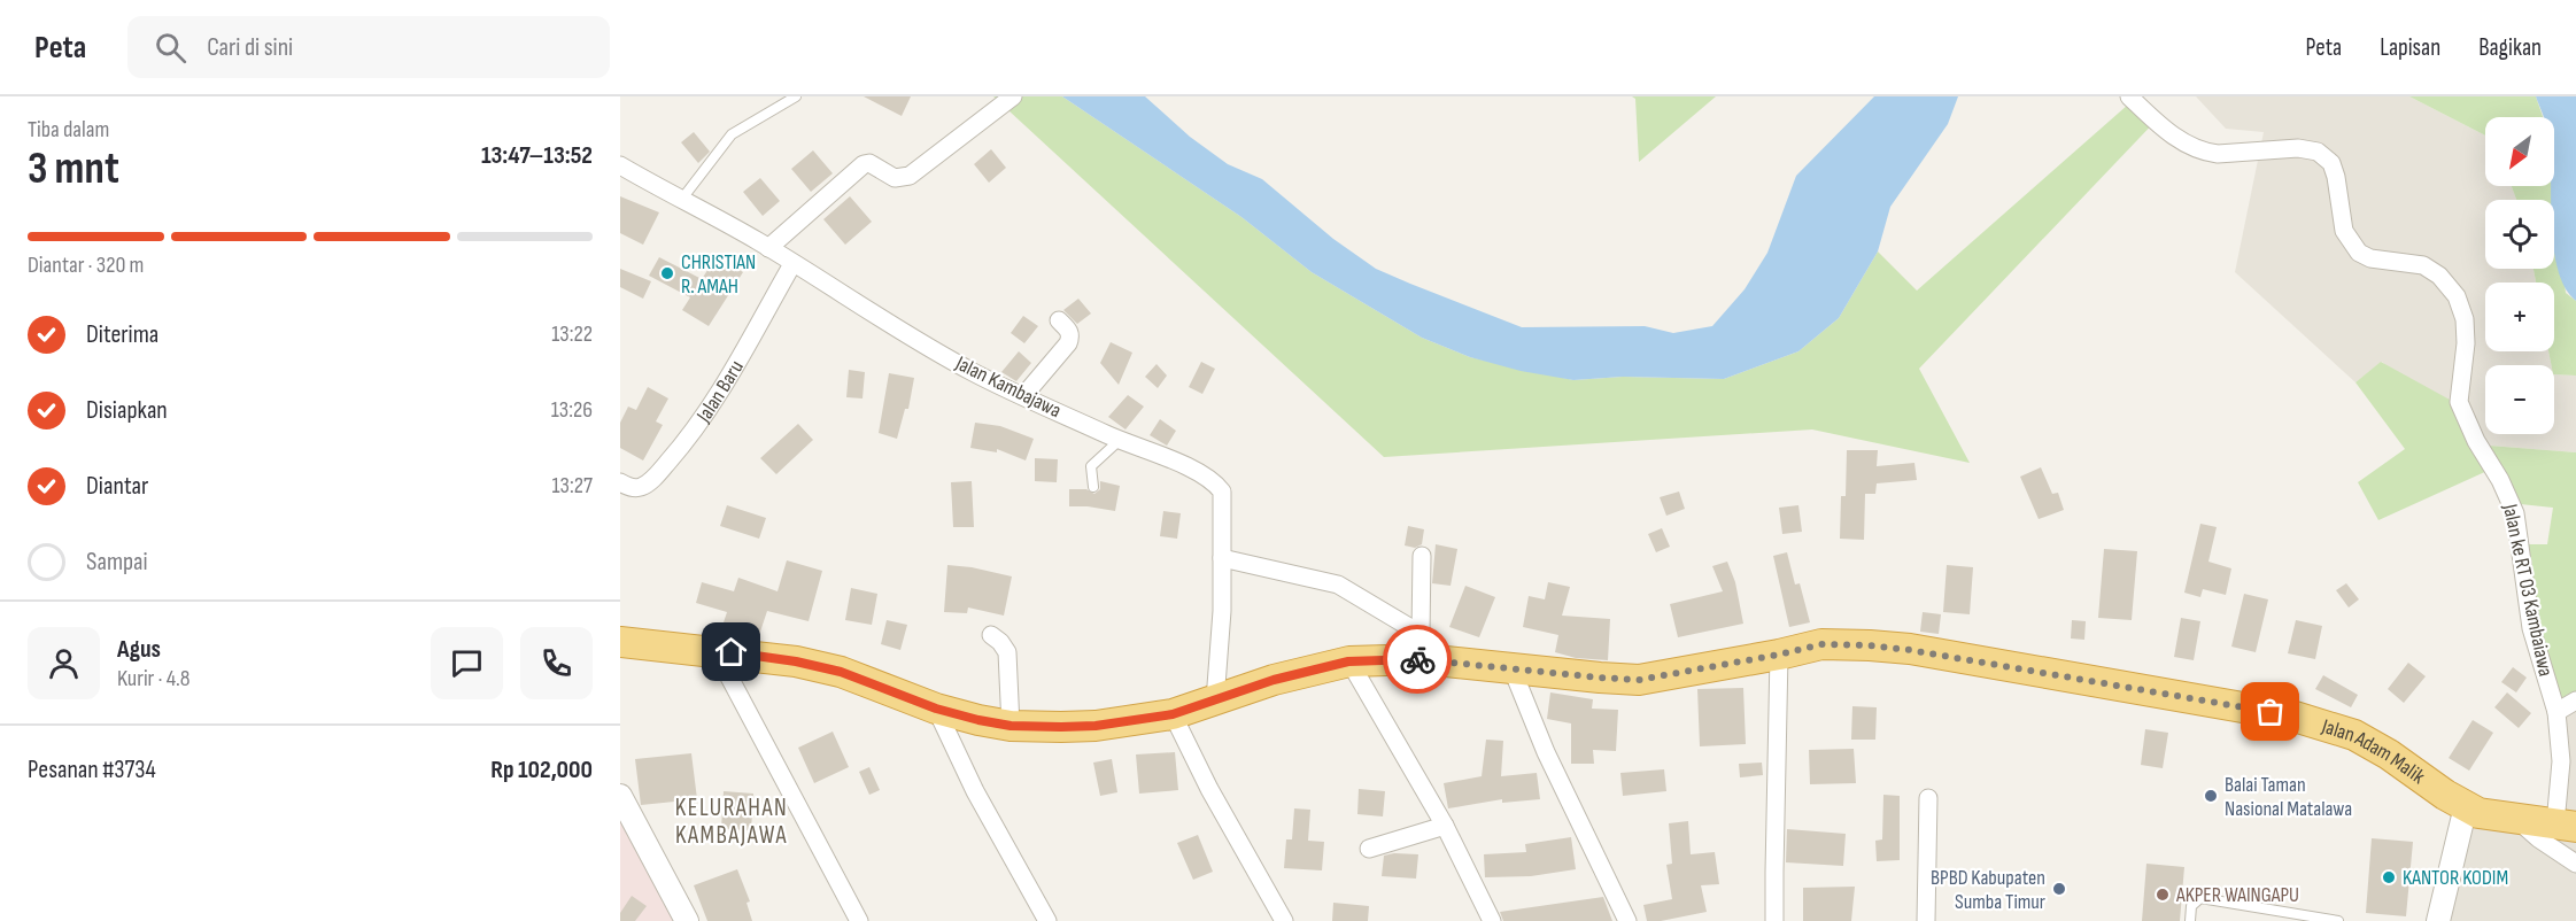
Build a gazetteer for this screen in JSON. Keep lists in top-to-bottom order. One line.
{"streets":{"highway":["Jalan Adam Malik"],"street":["Jalan Kambajawa","Jalan Baru","Jalan ke RT 03 Kambaiawa"]},"crossings":[["Jalan Kambajawa","Jalan Baru"],["Jalan Kambajawa","Jalan Adam Malik"],["Jalan ke RT 03 Kambaiawa","Jalan Adam Malik"]],"districts":["KELURAHAN KAMBAJAWA"],"places":["CHRISTIAN R. AMAH","Balai Taman Nasional Matalawa","KANTOR KODIM","BPBD Kabupaten Sumba Timur","AKPER WAINGAPU"],"north":"bottom left","page":{"header":"Peta","search":"Cari di sini","nav":["Peta","Lapisan","Bagikan"],"heading":["3 mnt","Tiba dalam","13:47–13:52"],"panel":["Agus","Kurir · 4.8","Pesanan #3734","Rp 102,000"],"map_buttons":["+","−"],"bar":"Diantar · 320 m","list":[["Diterima","13:22"],["Disiapkan","13:26"],["Diantar","13:27"],"Sampai"]}}
